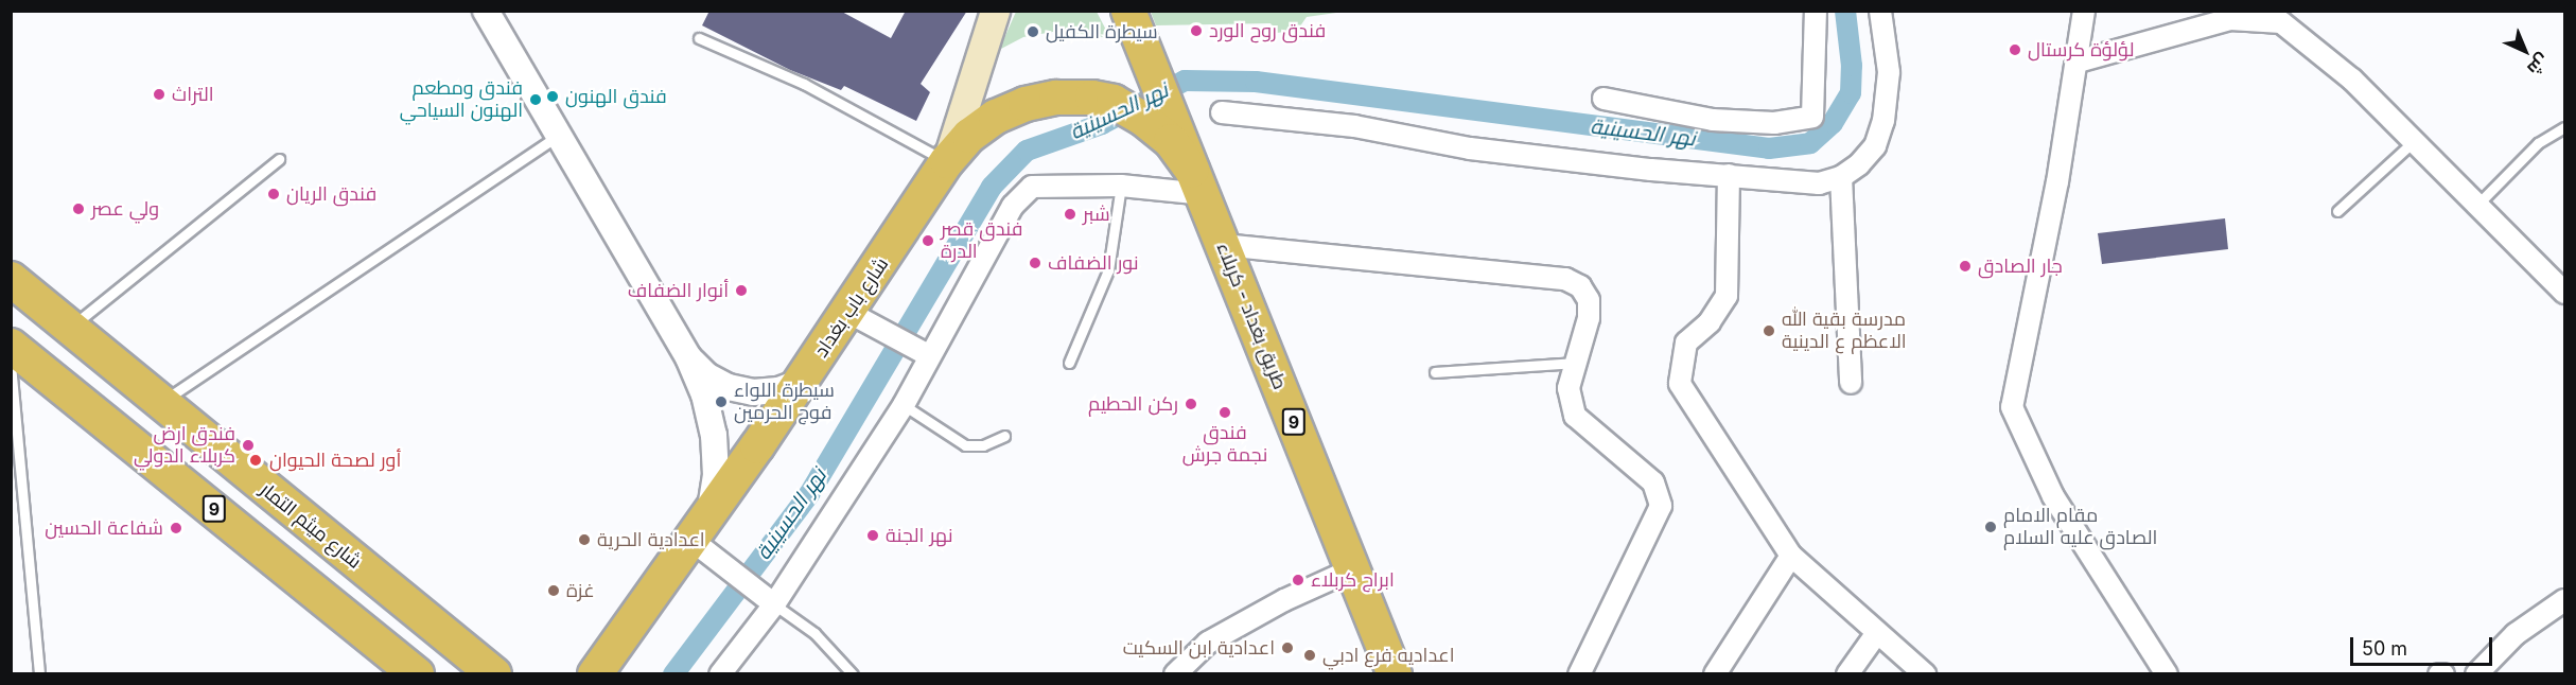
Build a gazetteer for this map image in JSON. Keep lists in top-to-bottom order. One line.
{"streets":{"highway":["شارع باب بغداد","طريق بغداد - كربلاء","9","شارع ميثم التمار"]},"crossings":[["شارع باب بغداد","9"],["طريق بغداد - كربلاء","9"]],"water":["نهر الحسينية"],"places":["فندق روح الورد","سيطرة الكفيل","لؤلؤة كرستال","التراث","فندق الهنون","فندق ومطعم الهنون السياحي","فندق الريان","ولي عصر","شبر","فندق قصر الدرة","نور الضفاف","جار الصادق","أنوار الضفاف","مدرسة بقية الله الاعظم ع الدينية","سيطرة اللواء فوج الحرمين","ركن الحطيم","فندق نجمة جرش","فندق ارض كربلاء الدولي","أور لصحة الحيوان","مقام الامام الصادق عليه السلام","شفاعة الحسين","نهر الجنة","اعدادية الحرية","ابراج كربلاء","غزة","اعدادية ابن السكيت","اعداديه فرع ادبي"],"scale_bar":"50 m","north":"bottom right"}
